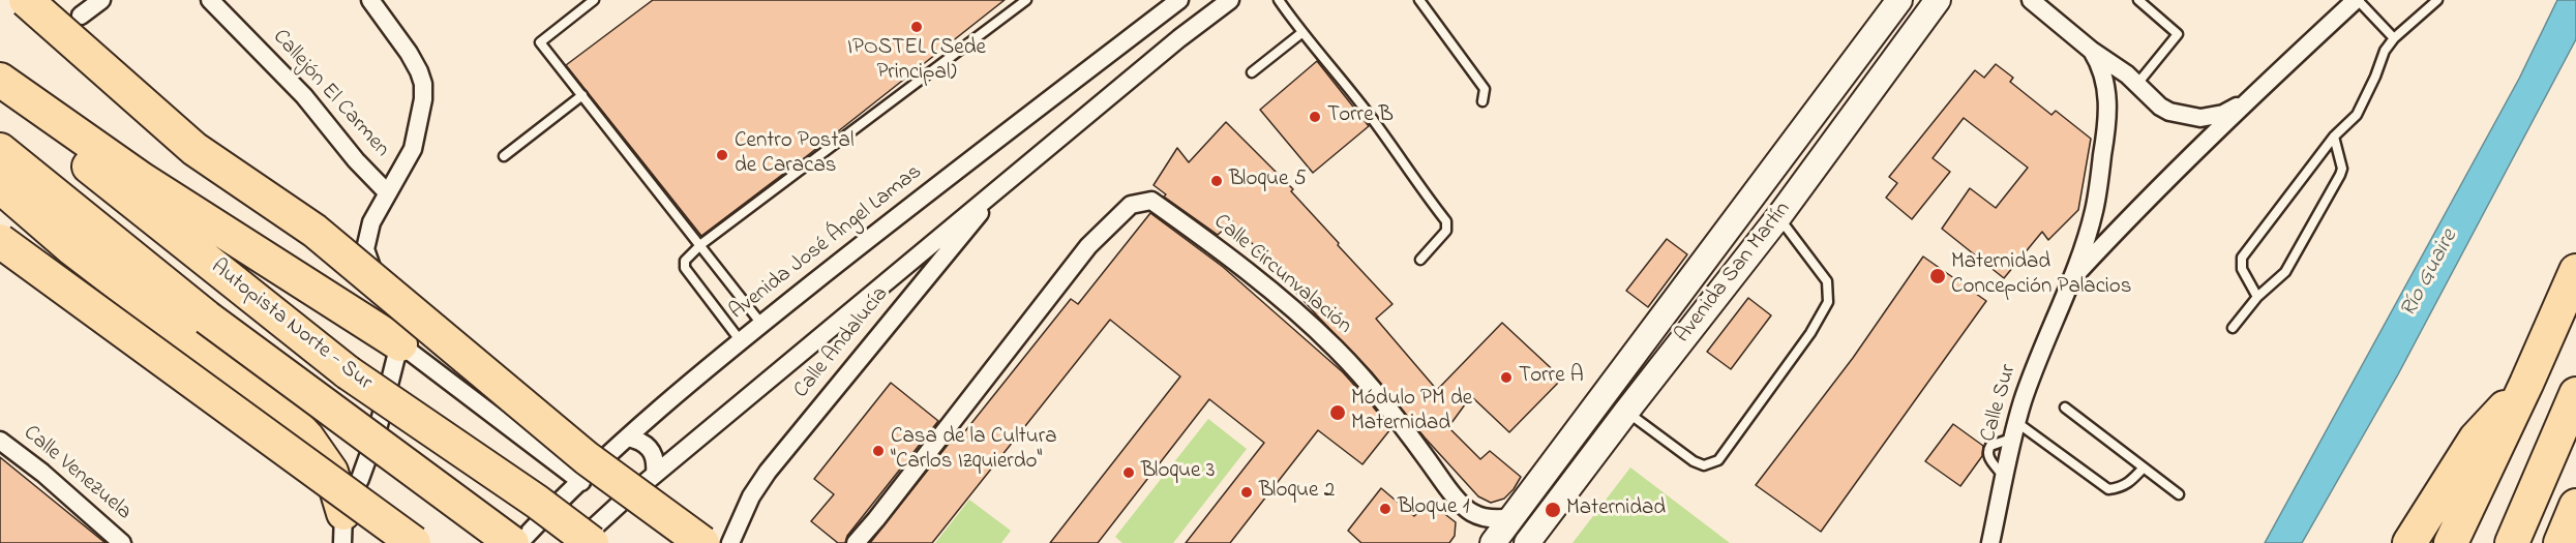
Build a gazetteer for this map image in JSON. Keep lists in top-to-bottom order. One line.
{"streets":{"highway":["Autopista Norte - Sur"],"main road":["Avenida San Martín"],"street":["Callejón El Carmen","Avenida José Ángel Lamas","Calle Circunvalación","Calle Andalucía","Calle Sur","Calle Venezuela"]},"crossings":[["Avenida San Martín","Calle Circunvalación"]],"water":["Río Guaire"],"places":["IPOSTEL (Sede Principal)","Torre B","Centro Postal de Caracas","Bloque 5","Maternidad Concepción Palacios","Torre A","Módulo PM de Maternidad","Casa de la Cultura \"Carlos Izquierdo\"","Bloque 3","Bloque 2","Bloque 1","Maternidad"]}
